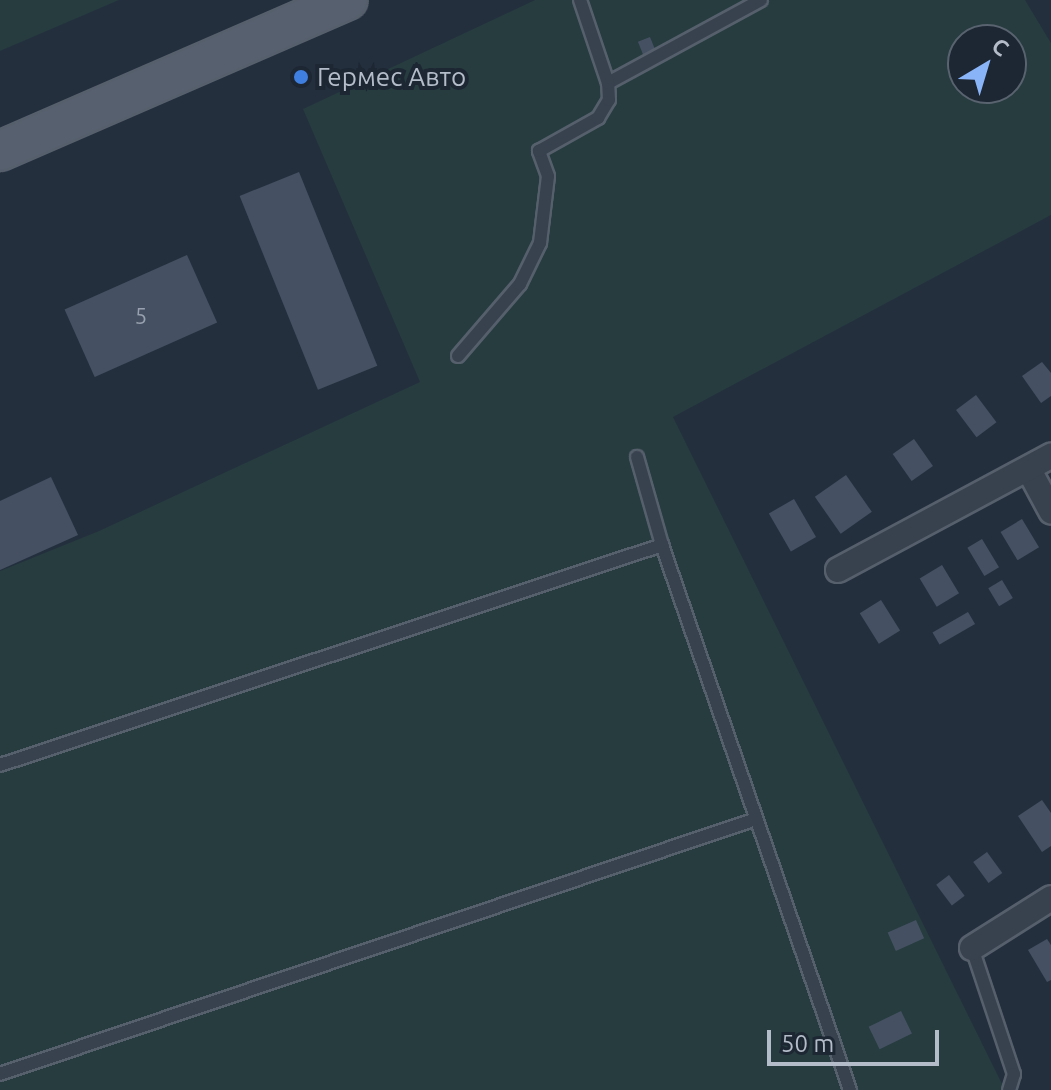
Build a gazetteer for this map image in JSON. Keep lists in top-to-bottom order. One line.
{"places":["Гермес Авто"],"house_numbers":["5"],"scale_bar":"50 m","north":"top right"}
